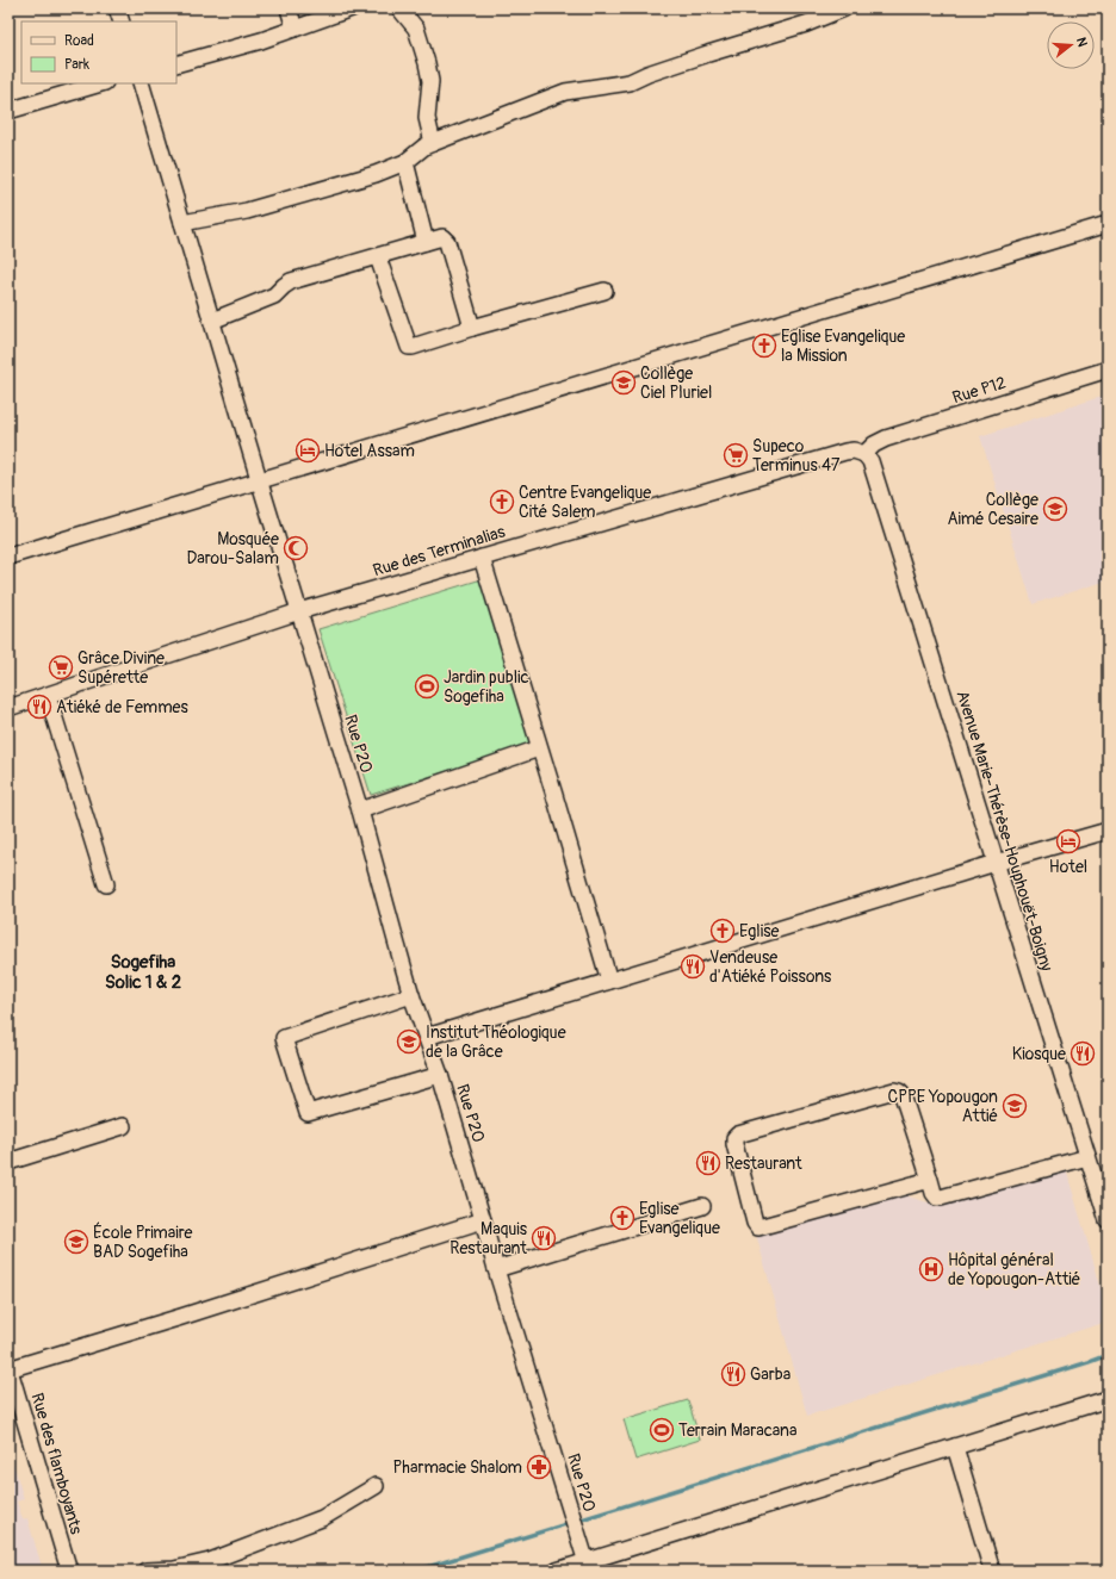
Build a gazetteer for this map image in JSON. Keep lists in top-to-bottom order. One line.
{"streets":{"street":["Rue P12","Rue des Terminalias","Rue P20","Avenue Marie-Thérèse-Houphouët-Boigny","Rue des flamboyants"]},"crossings":[["Rue P12","Rue des Terminalias"],["Rue P12","Avenue Marie-Thérèse-Houphouët-Boigny"],["Rue des Terminalias","Rue P20"],["Rue des Terminalias","Avenue Marie-Thérèse-Houphouët-Boigny"]],"districts":["Sogefiha Solic 1 & 2"],"places":{"church":["Eglise Evangelique la Mission","Centre Evangelique Cité Salem","Eglise","Eglise Evangelique"],"school or university":["Collège Ciel Pluriel","Collège Aimé Cesaire","Institut Théologique de la Grâce","CPPE Yopougon Attié","École Primaire BAD Sogefiha"],"hotel":["Hotel Assam","Hotel"],"supermarket":["Supeco Terminus 47","Grâce Divine Supérette"],"mosque":["Mosquée Darou-Salam"],"sports":["Jardin public Sogefiha","Terrain Maracana"],"restaurant":["Atiéké de Femmes","Vendeuse d'Atiéké Poissons","Kiosque","Restaurant","Maquis Restaurant","Garba"],"hospital":["Hôpital général de Yopougon-Attié"],"pharmacy":["Pharmacie Shalom"]},"legend":["Road","Park"],"north":"right"}
